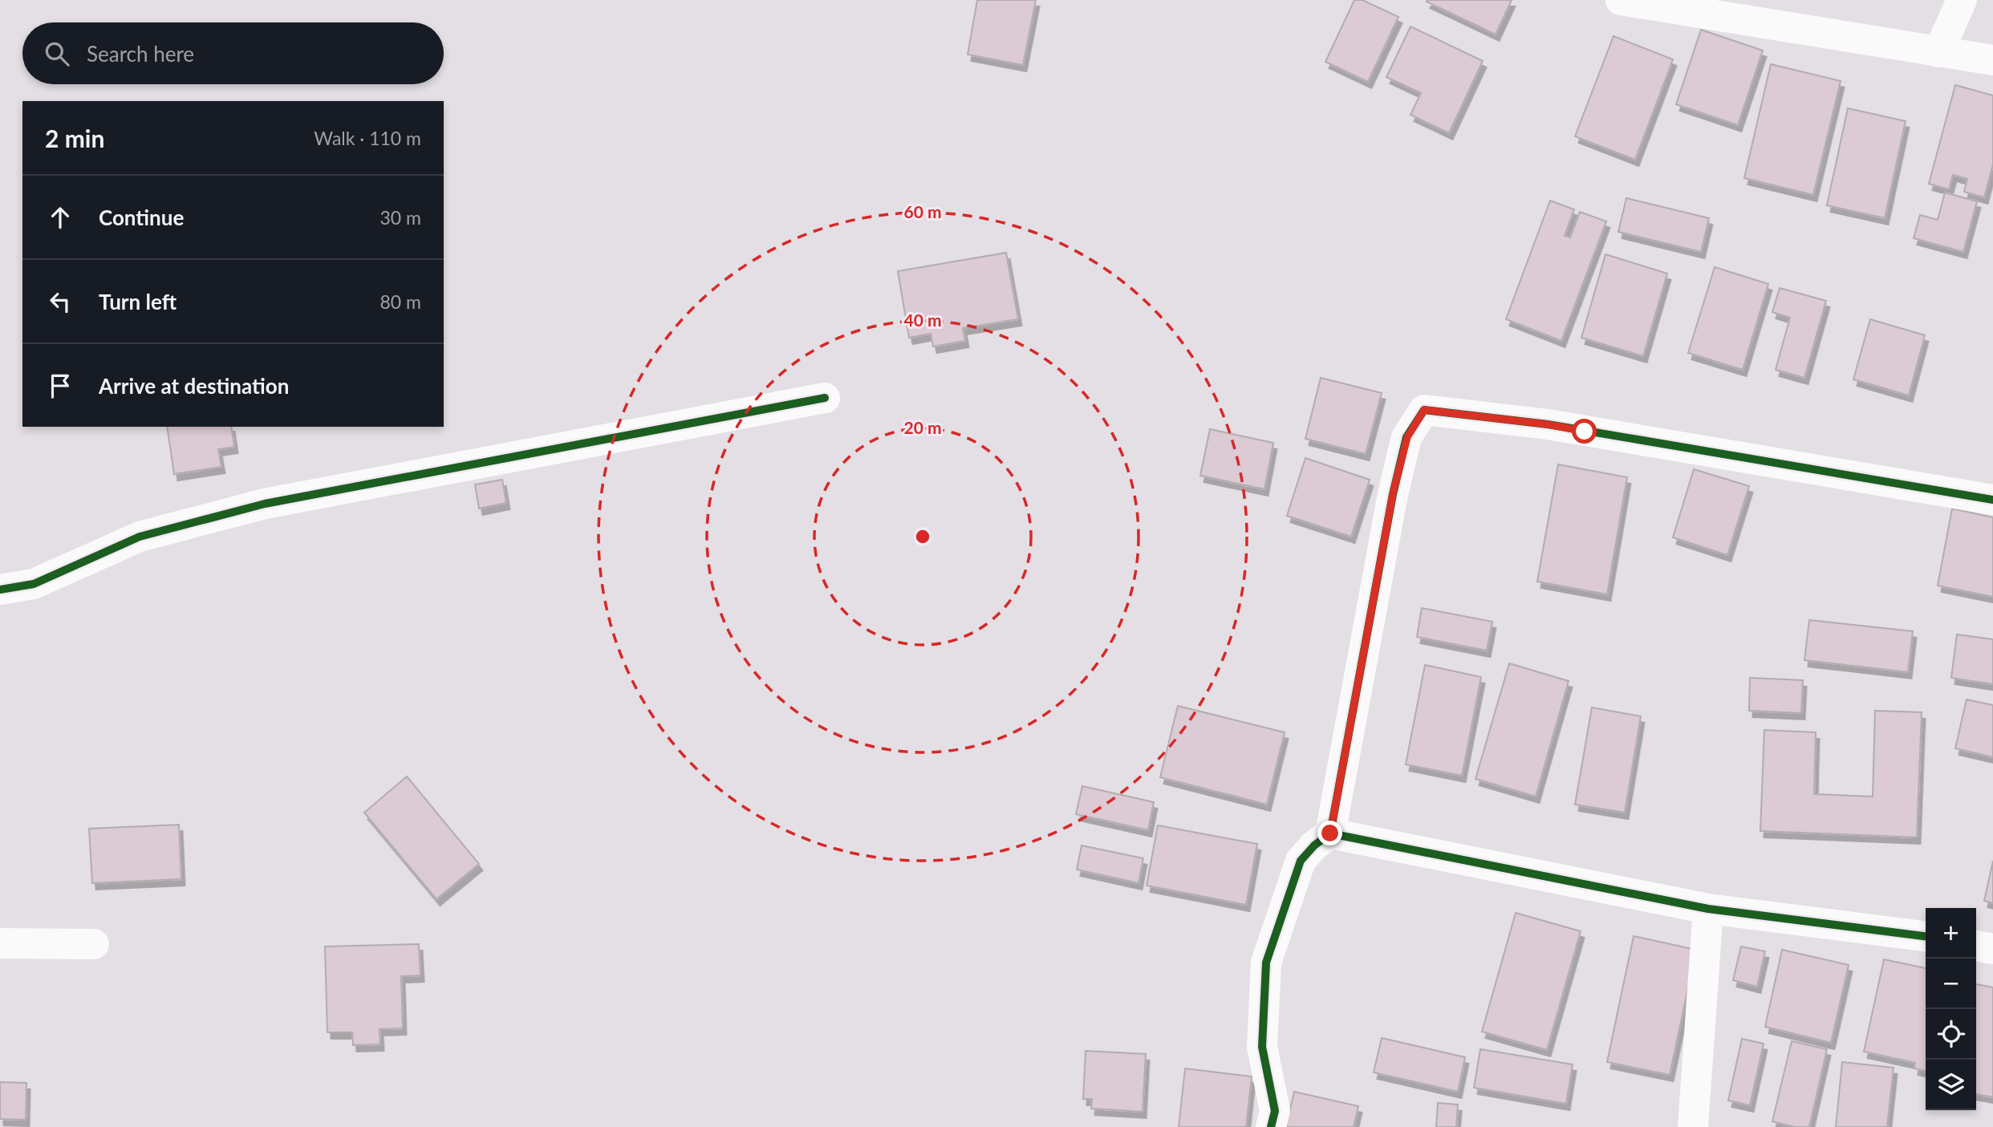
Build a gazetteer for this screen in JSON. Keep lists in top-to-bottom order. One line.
{"page":{"search":"Search here","heading":["2 min","Walk · 110 m"],"list":[["Continue","30 m"],["Turn left","80 m"],"Arrive at destination"],"map_buttons":["+","−"]},"rings":["60 m","40 m","20 m"]}
